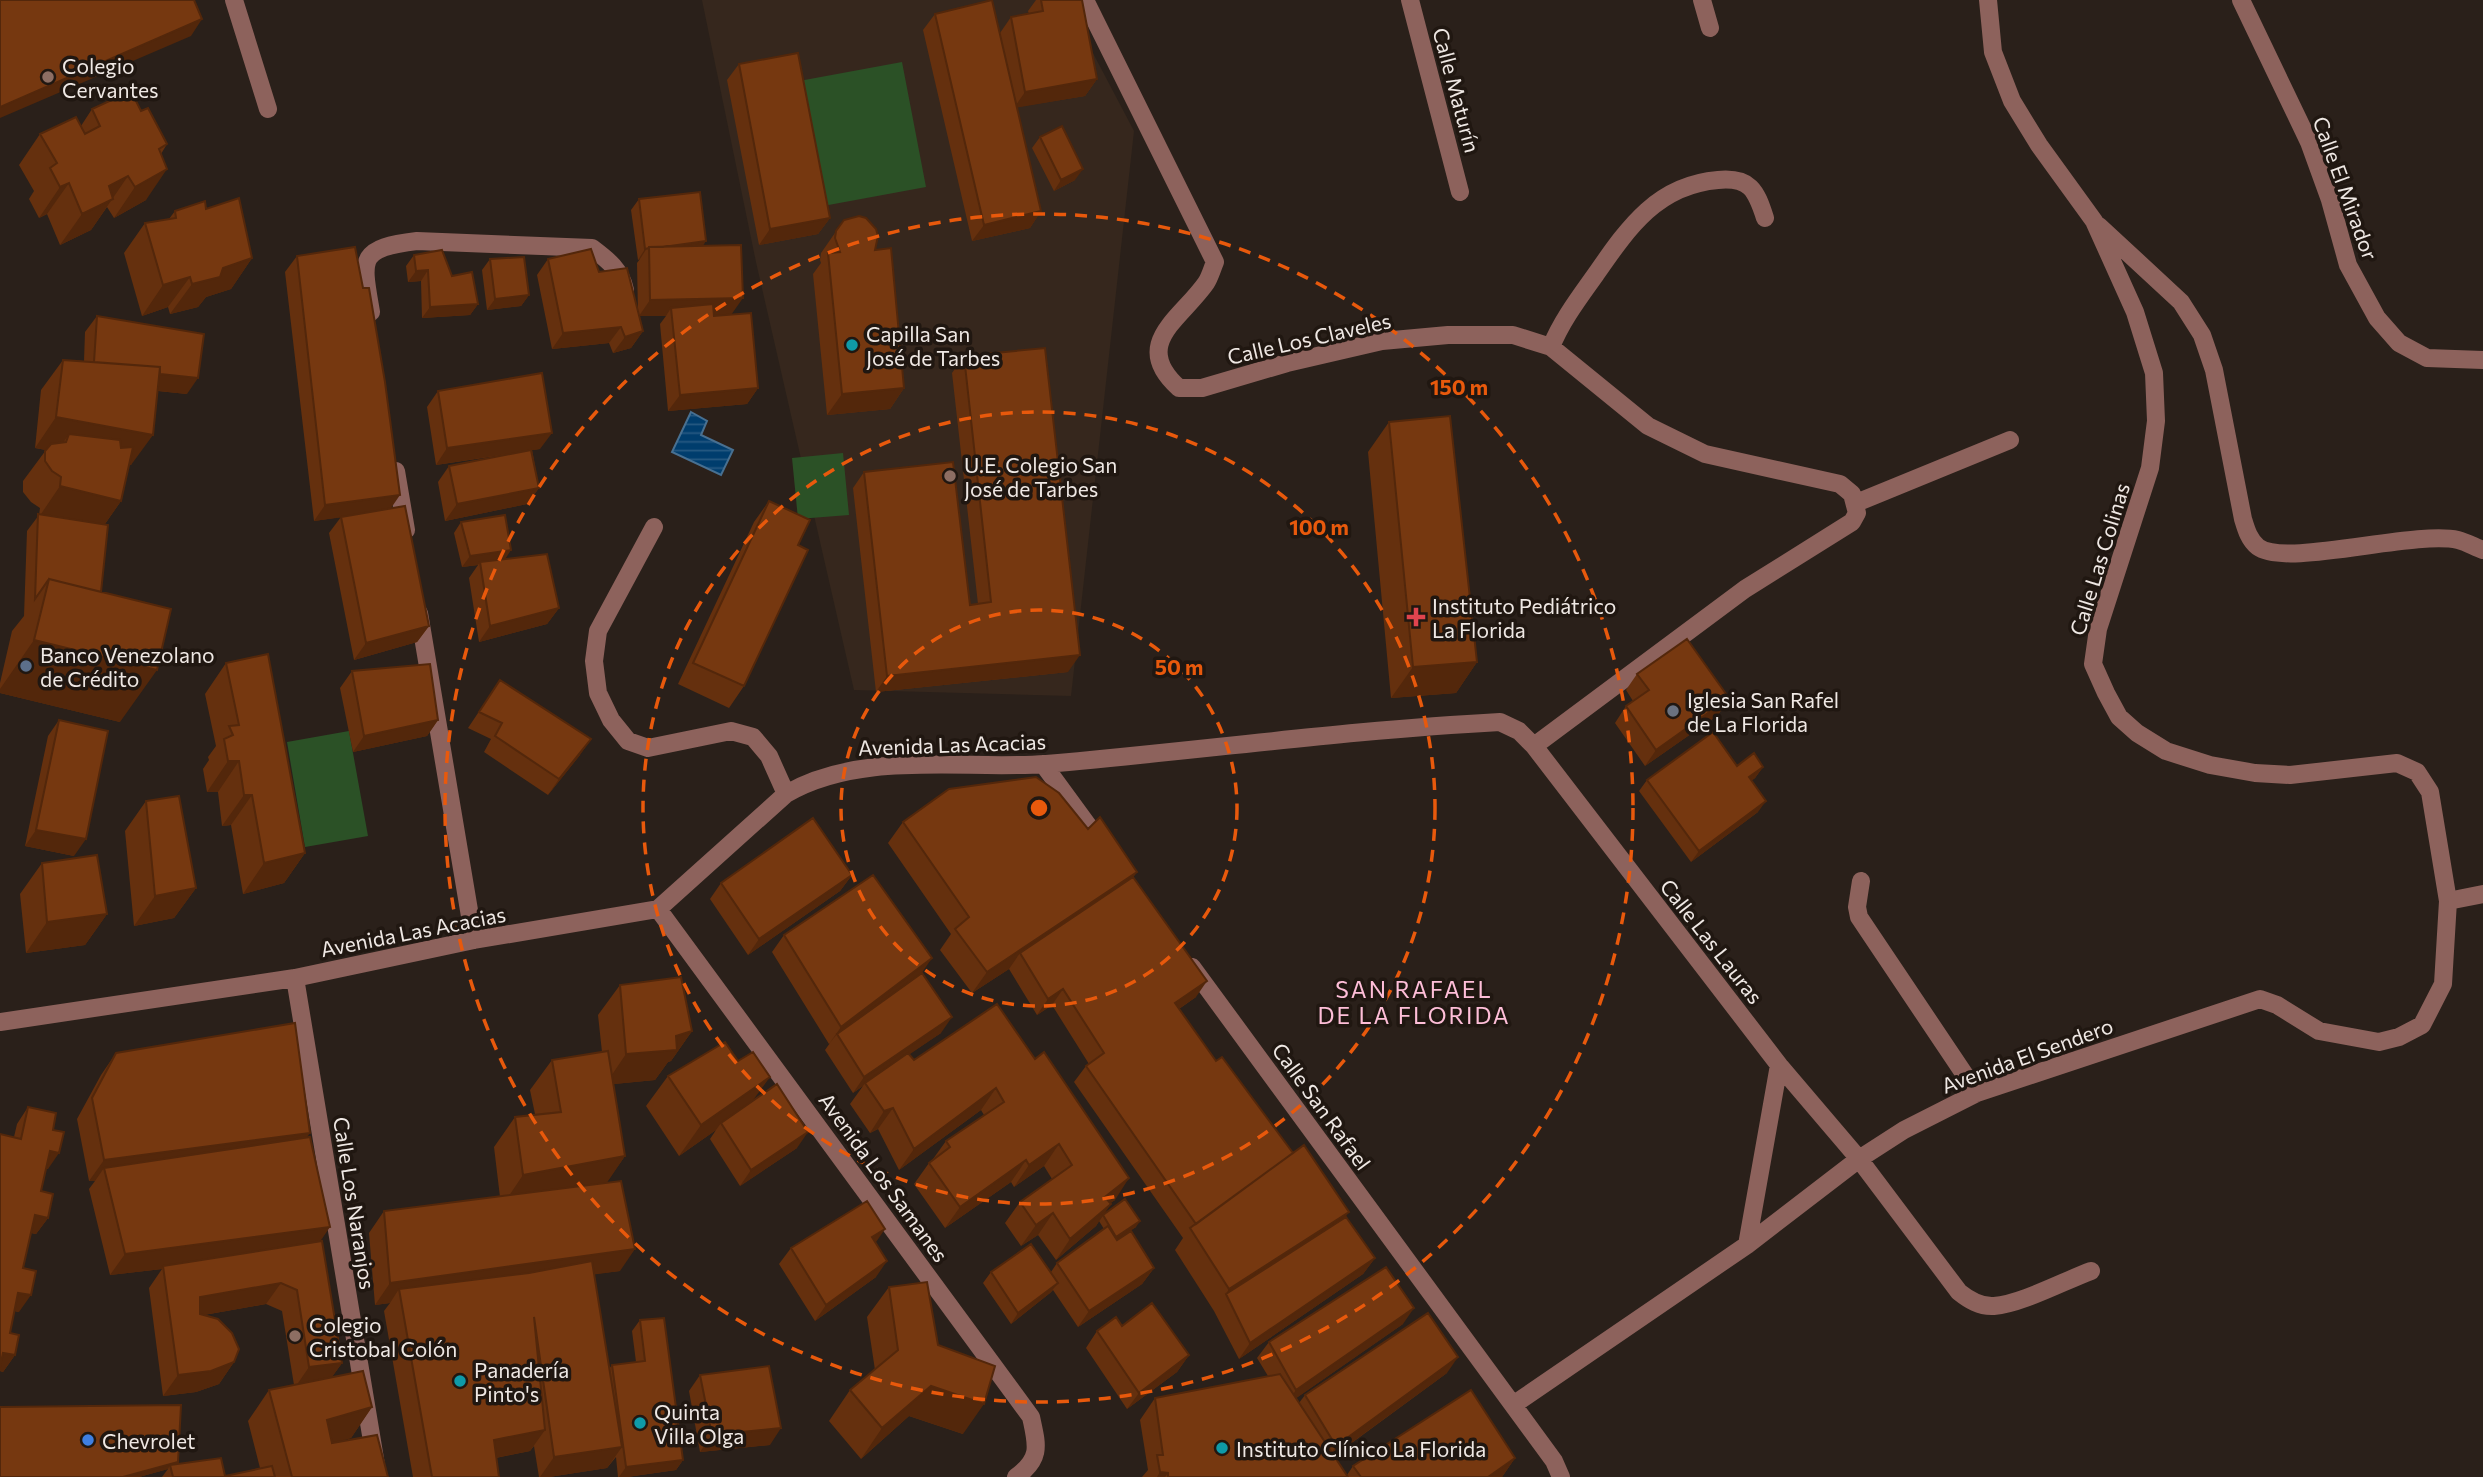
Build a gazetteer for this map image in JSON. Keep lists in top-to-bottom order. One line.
{"streets":{"street":["Calle Maturín","Calle El Mirador","Calle Los Claveles","Calle Las Colinas","Avenida Las Acacias","Calle Las Lauras","Avenida El Sendero","Calle San Rafael","Avenida Los Samanes","Calle Los Naranjos"]},"crossings":[["Calle Las Colinas","Avenida El Sendero"],["Avenida Las Acacias","Calle Las Lauras"],["Avenida Las Acacias","Avenida Los Samanes"],["Avenida Las Acacias","Calle Los Naranjos"],["Calle Las Lauras","Avenida El Sendero"],["Avenida El Sendero","Calle San Rafael"]],"districts":["SAN RAFAEL DE LA FLORIDA"],"places":{"other":["Colegio Cervantes","Capilla San José de Tarbes","U.E. Colegio San José de Tarbes","Banco Venezolano de Crédito","Iglesia San Rafel de La Florida","Colegio Cristobal Colón","Panadería Pinto's","Quinta Villa Olga","Chevrolet","Instituto Clínico La Florida"],"health":["Instituto Pediátrico La Florida"]},"rings":["150 m","100 m","50 m"]}
